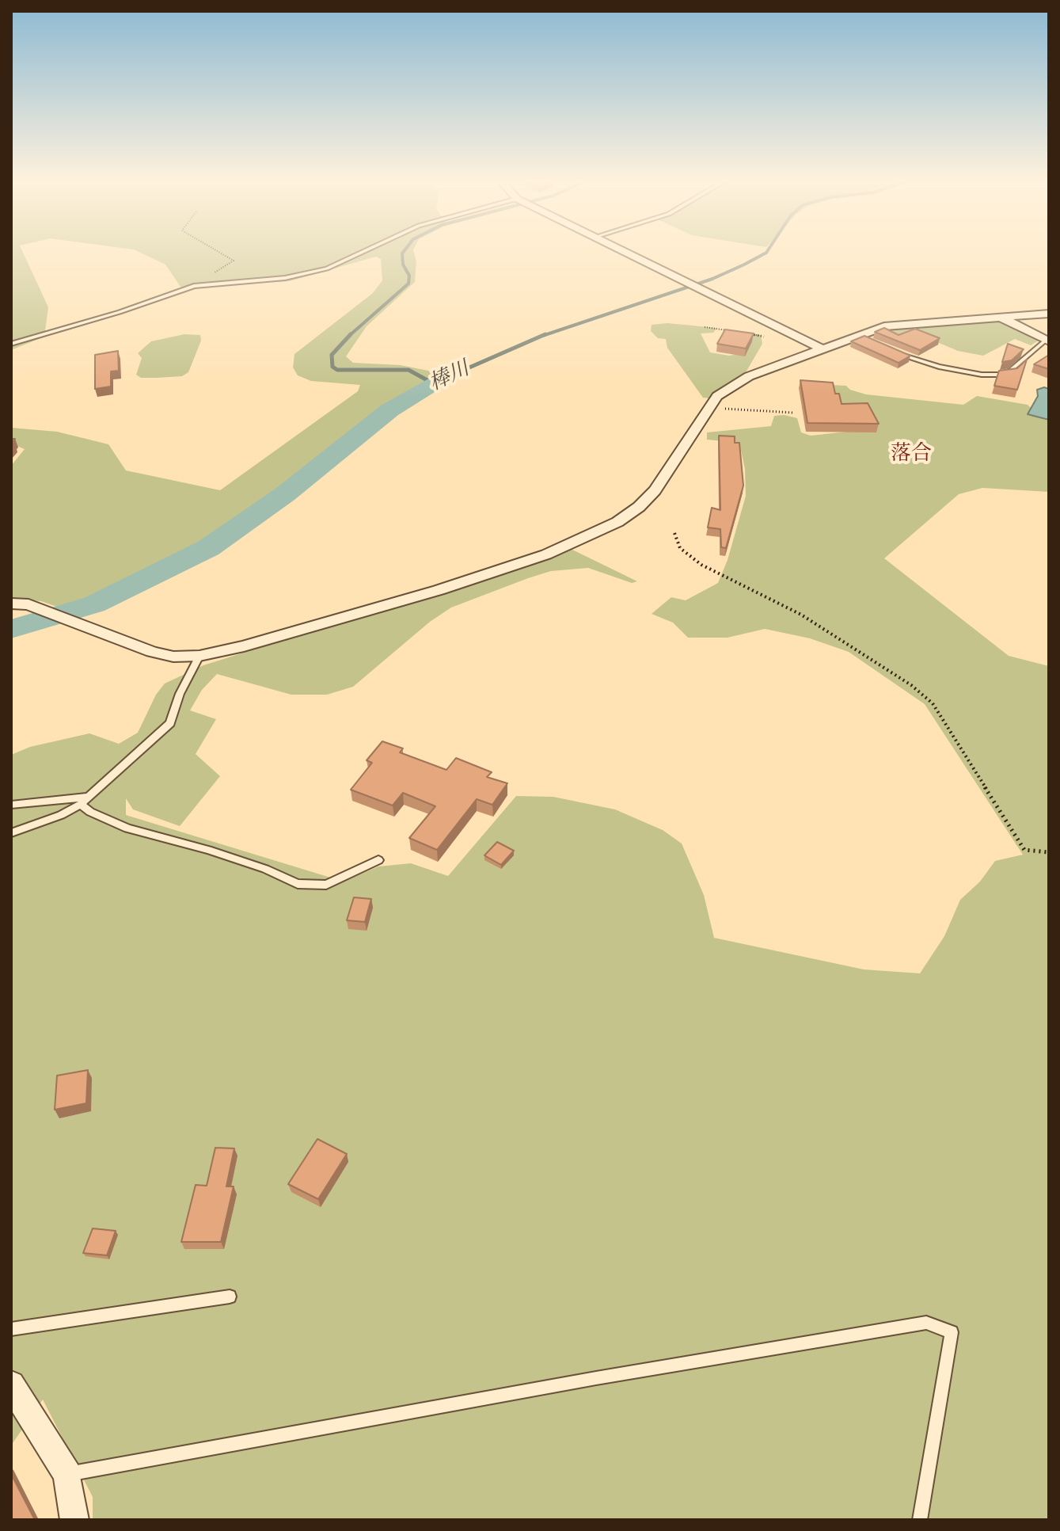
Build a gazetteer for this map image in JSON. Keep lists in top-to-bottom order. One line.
{"districts":["落合"],"water":["棒川"]}
